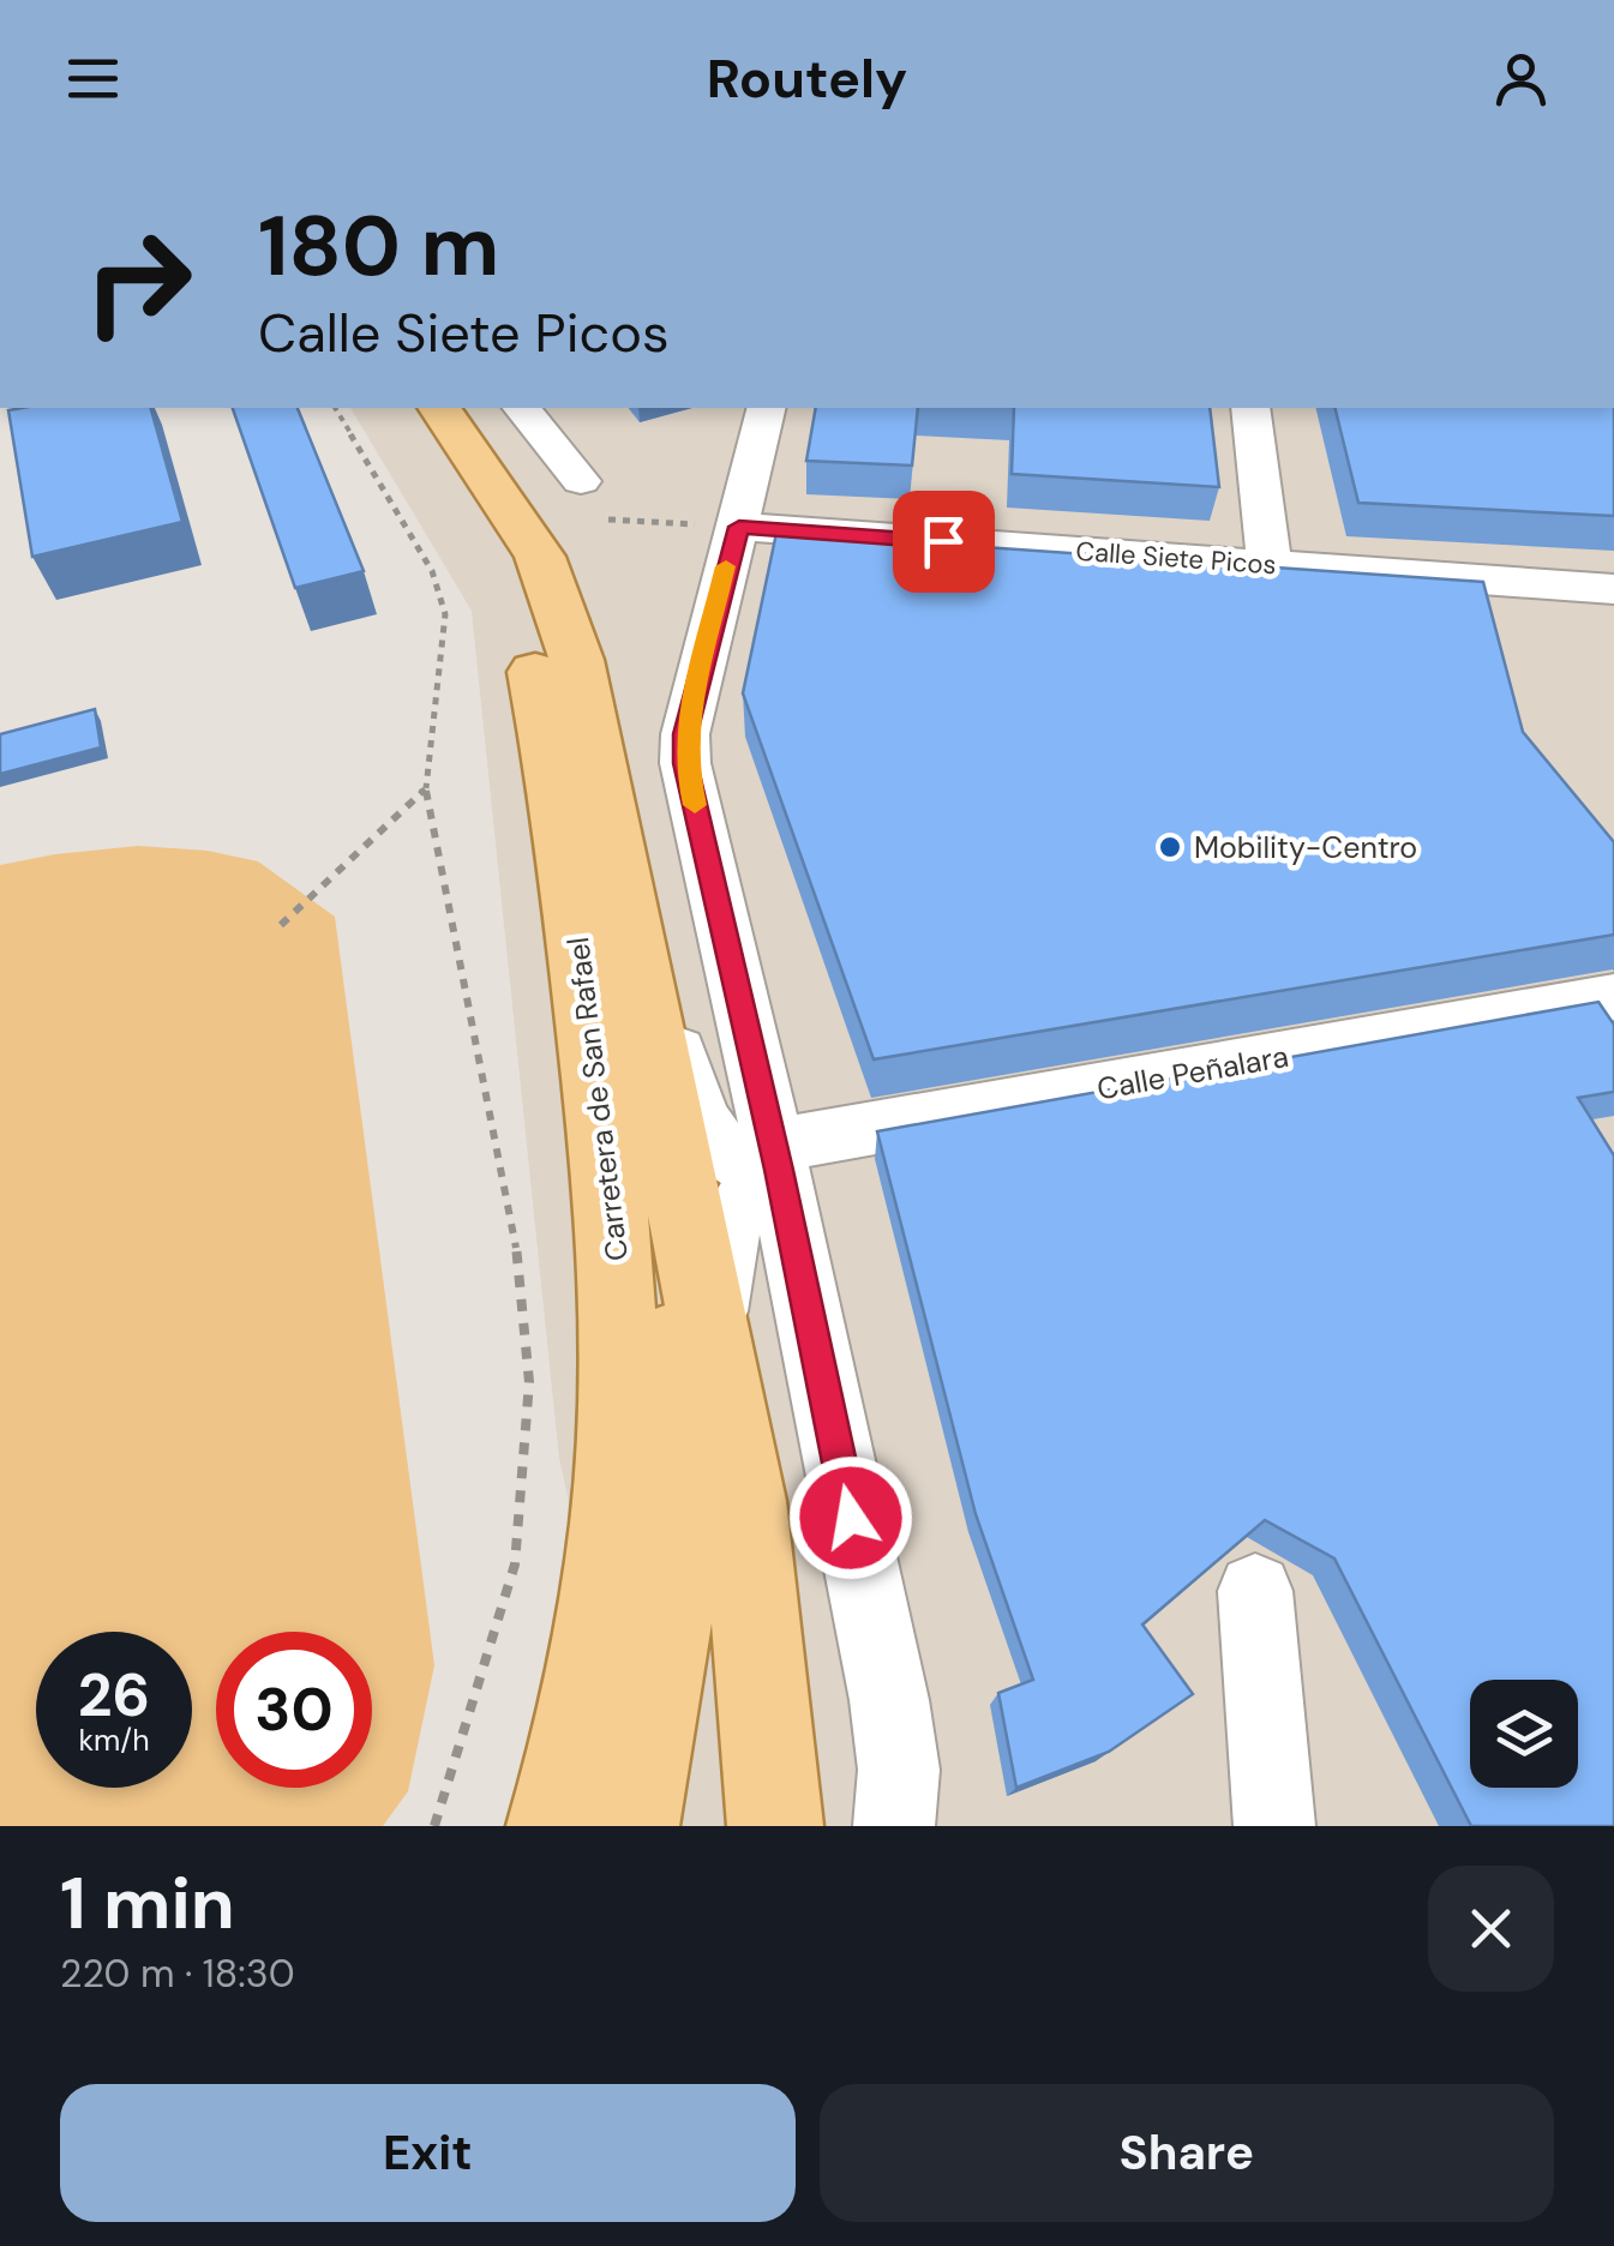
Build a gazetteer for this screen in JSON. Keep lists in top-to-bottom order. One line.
{"streets":{"main road":["Carretera de San Rafael"],"street":["Calle Siete Picos","Calle Peñalara"]},"places":["Mobility-Centro"],"page":{"header":"Routely","turn":["180 m","Calle Siete Picos"],"speed":"26 km/h","limit":"30","heading":["1 min","220 m · 18:30"],"buttons":["Exit","Share"]}}
